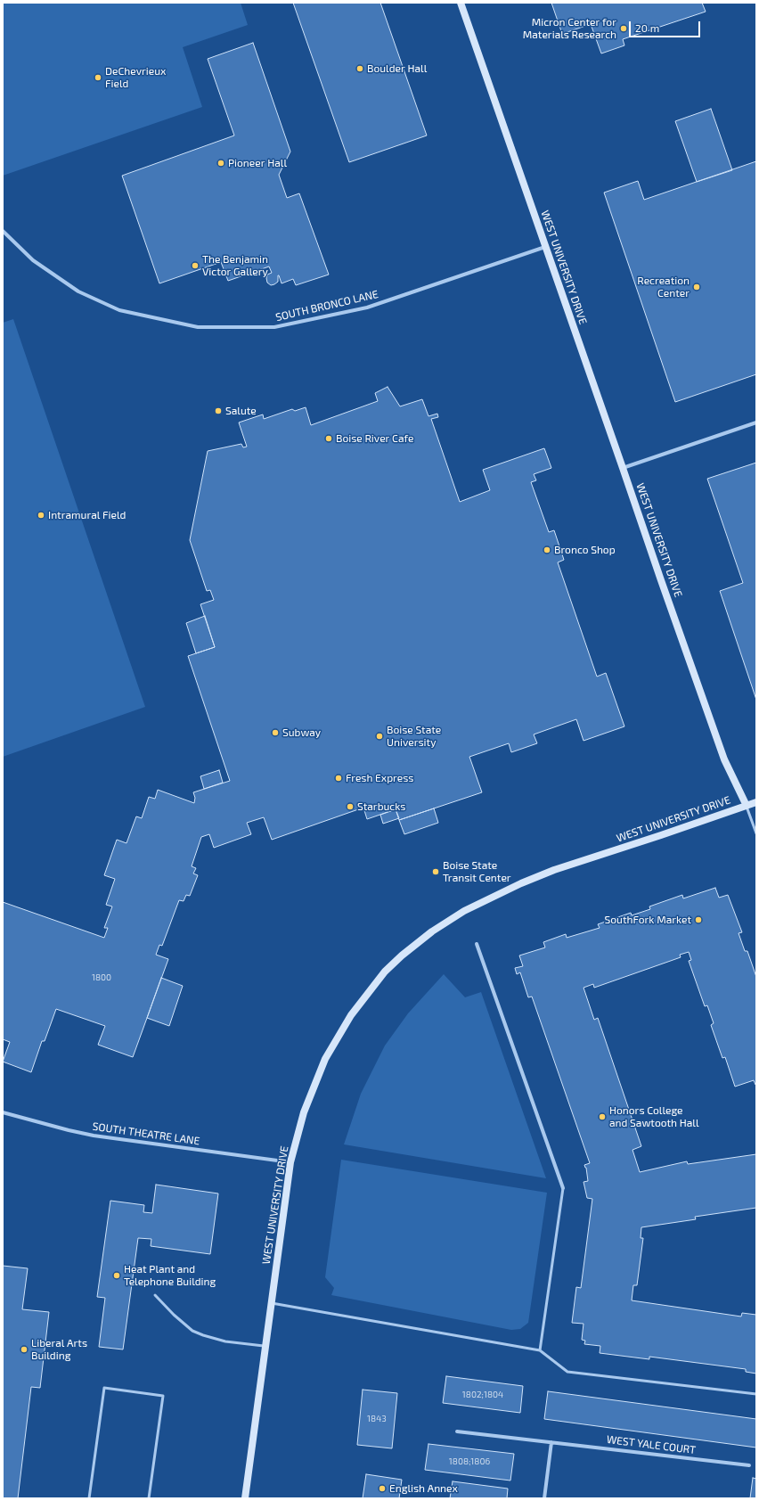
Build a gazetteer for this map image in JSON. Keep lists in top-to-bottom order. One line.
{"streets":{"street":["WEST UNIVERSITY DRIVE","SOUTH BRONCO LANE","SOUTH THEATRE LANE","WEST YALE COURT"]},"crossings":[["WEST UNIVERSITY DRIVE","SOUTH BRONCO LANE"],["WEST UNIVERSITY DRIVE","SOUTH THEATRE LANE"]],"places":["Micron Center for Materials Research","Boulder Hall","DeChevrieux Field","Pioneer Hall","The Benjamin Victor Gallery","Recreation Center","Salute","Boise River Cafe","Intramural Field","Bronco Shop","Subway","Boise State University","Fresh Express","Starbucks","Boise State Transit Center","SouthFork Market","Honors College and Sawtooth Hall","Heat Plant and Telephone Building","Liberal Arts Building","English Annex"],"house_numbers":["1800","1802;1804","1843","1808;1806"],"scale_bar":"20 m"}
